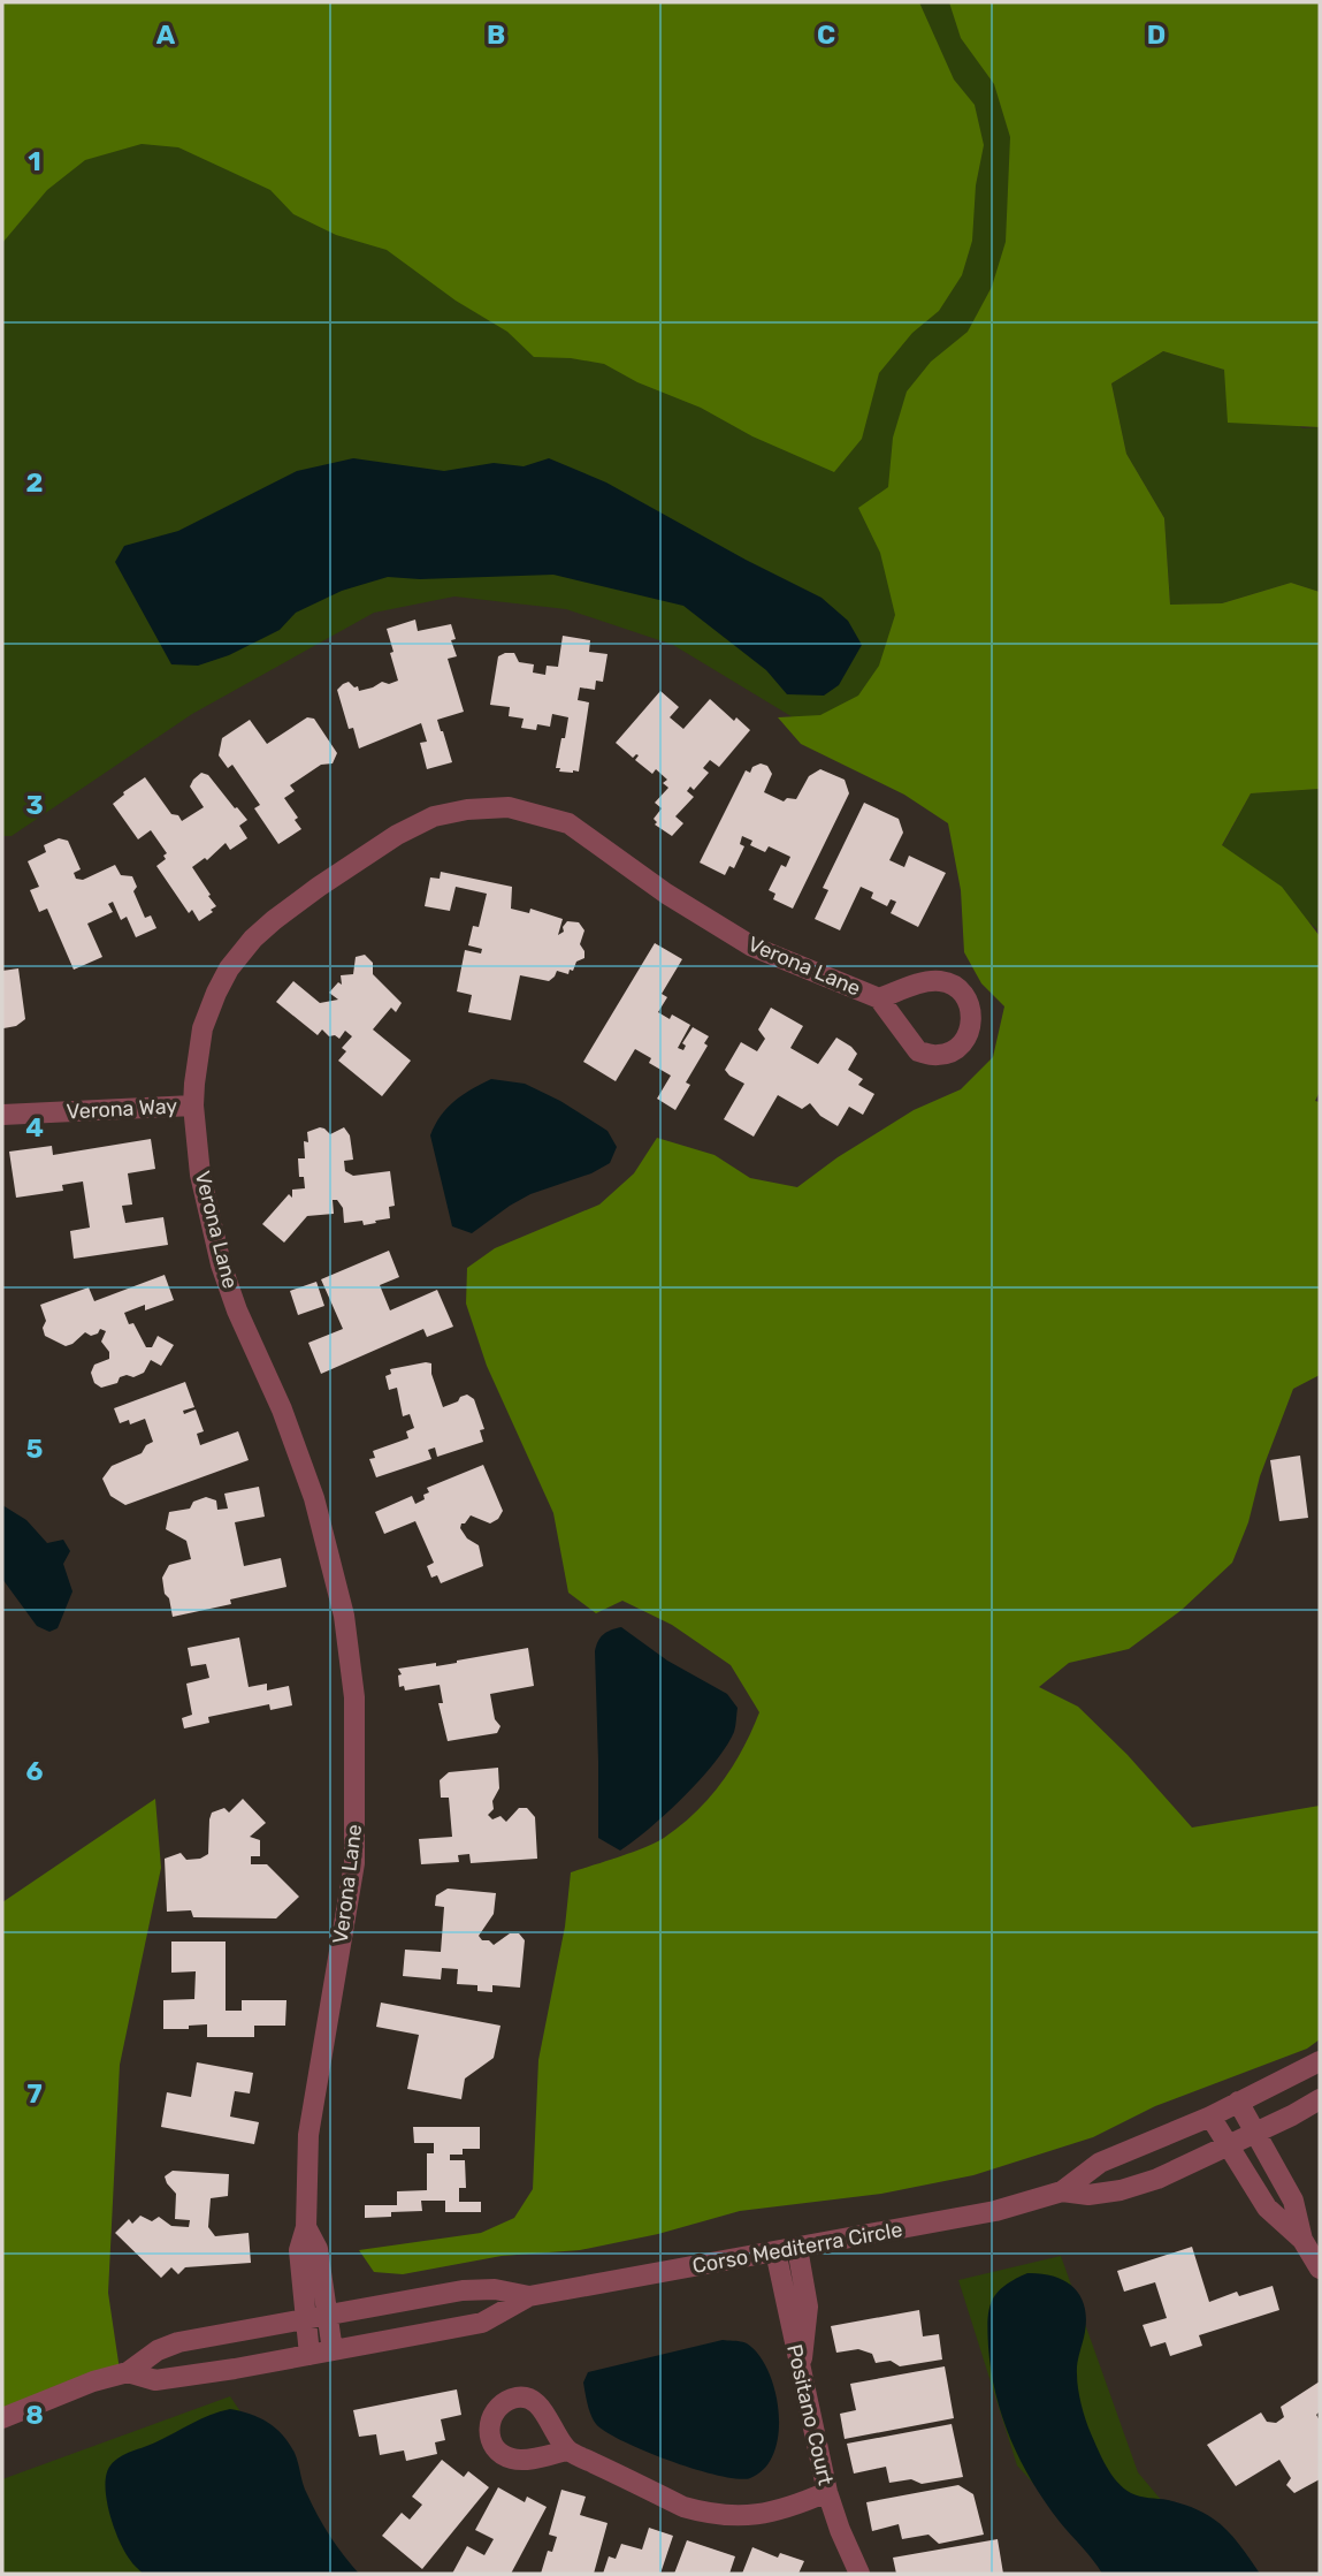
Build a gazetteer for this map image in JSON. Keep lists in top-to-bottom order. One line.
{"streets":{"street":["Verona Lane","Verona Way","Corso Mediterra Circle","Positano Court"]},"crossings":[["Verona Lane","Verona Way"],["Verona Lane","Corso Mediterra Circle"],["Corso Mediterra Circle","Positano Court"]],"grid":{"columns":["A","B","C","D"],"rows":["1","2","3","4","5","6","7","8"]}}
